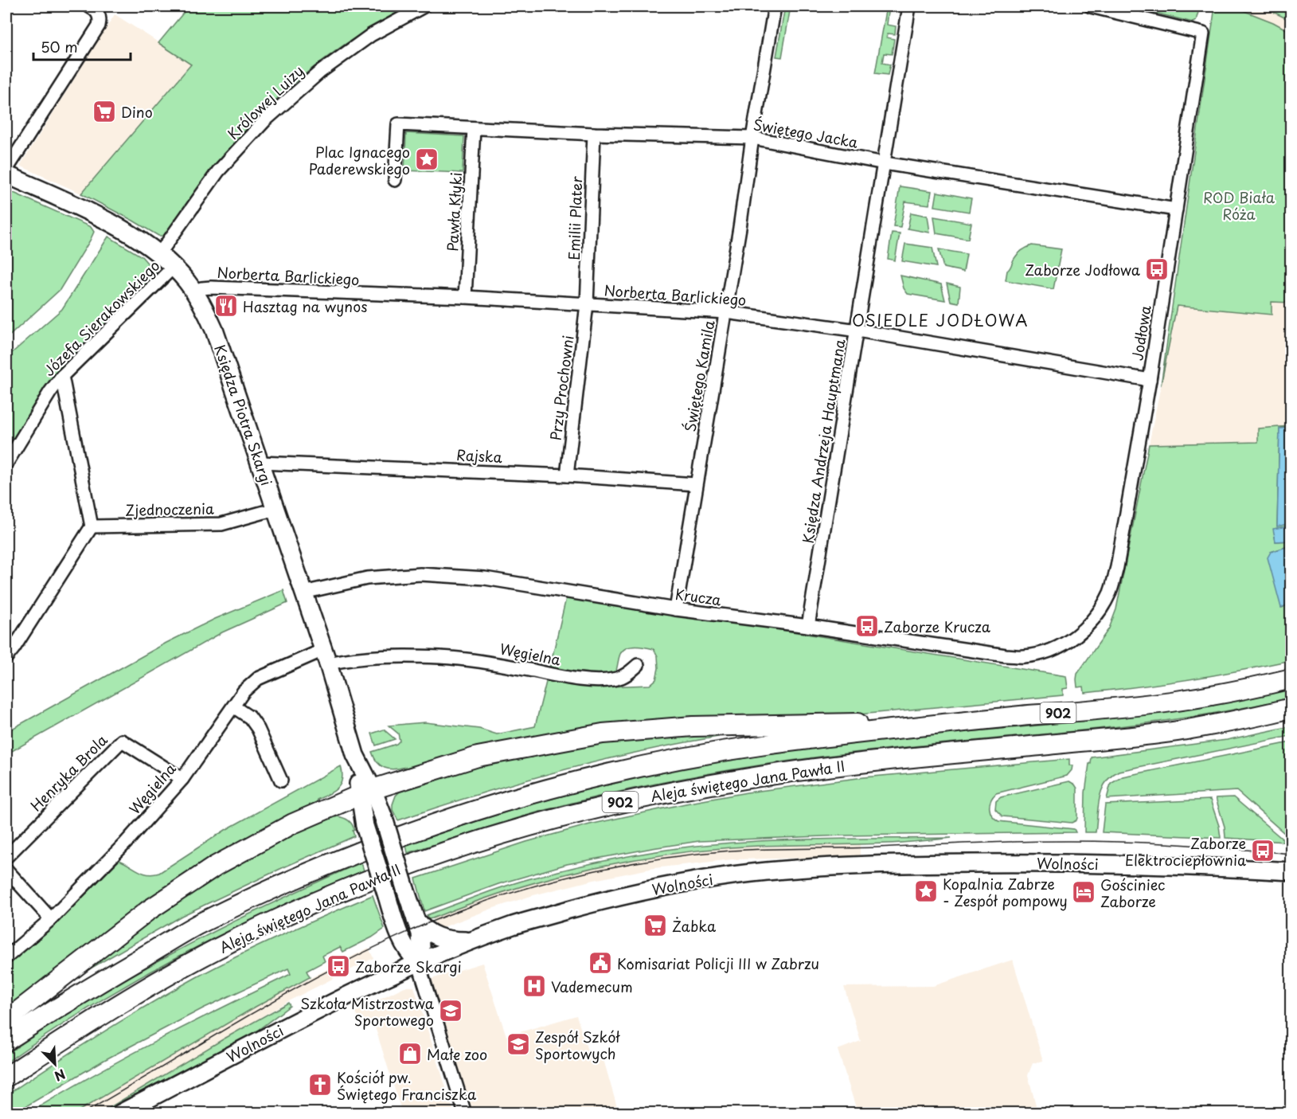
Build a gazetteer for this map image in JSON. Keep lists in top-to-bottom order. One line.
{"streets":{"main road":["902","Aleja świętego Jana Pawła II"],"street":["Królowej Luizy","Świętego Jacka","Pawła Kłyki","Emilii Plater","Norberta Barlickiego","Józefa Sierakowskiego","Jodłowa","Świętego Kamila","Przy Prochowni","Księdza Piotra Skargi","Księdza Andrzeja Hauptmana","Rajska","Zjednoczenia","Krucza","Węgielna","Henryka Brola","Wolności"]},"crossings":[["Królowej Luizy","Księdza Piotra Skargi"],["Świętego Jacka","Pawła Kłyki"],["Świętego Jacka","Emilii Plater"],["Świętego Jacka","Jodłowa"],["Świętego Jacka","Świętego Kamila"],["Świętego Jacka","Księdza Andrzeja Hauptmana"],["Pawła Kłyki","Norberta Barlickiego"],["Emilii Plater","Norberta Barlickiego"],["Emilii Plater","Przy Prochowni"],["Norberta Barlickiego","Jodłowa"],["Norberta Barlickiego","Świętego Kamila"],["Norberta Barlickiego","Przy Prochowni"],["Norberta Barlickiego","Księdza Piotra Skargi"],["Norberta Barlickiego","Księdza Andrzeja Hauptmana"],["Józefa Sierakowskiego","Księdza Piotra Skargi"],["Jodłowa","Krucza"],["Świętego Kamila","Rajska"],["Świętego Kamila","Krucza"],["Przy Prochowni","Rajska"],["Księdza Piotra Skargi","Rajska"],["Księdza Piotra Skargi","Zjednoczenia"],["Księdza Piotra Skargi","Krucza"],["Księdza Piotra Skargi","Węgielna"],["Księdza Piotra Skargi","Wolności"],["Księdza Andrzeja Hauptmana","Krucza"],["Węgielna","Henryka Brola"]],"districts":["OSIEDLE JODŁOWA"],"parks":["ROD Biała Róża"],"places":{"supermarket":["Dino","Żabka"],"place":["Plac Ignacego Paderewskiego","Kopalnia Zabrze - Zespół pompowy"],"bus stop":["Zaborze Jodłowa","Zaborze Krucza","Zaborze Elektrociepłownia","Zaborze Skargi"],"restaurant":["Hasztag na wynos"],"hotel":["Gościniec Zaborze"],"public building":["Komisariat Policji III w Zabrzu"],"hospital":["Vademecum"],"school or university":["Szkoła Mistrzostwa Sportowego","Zespół Szkół Sportowych"],"shop":["Małe zoo"],"church":["Kościół pw. Świętego Franciszka"]},"scale_bar":"50 m","north":"bottom right"}
